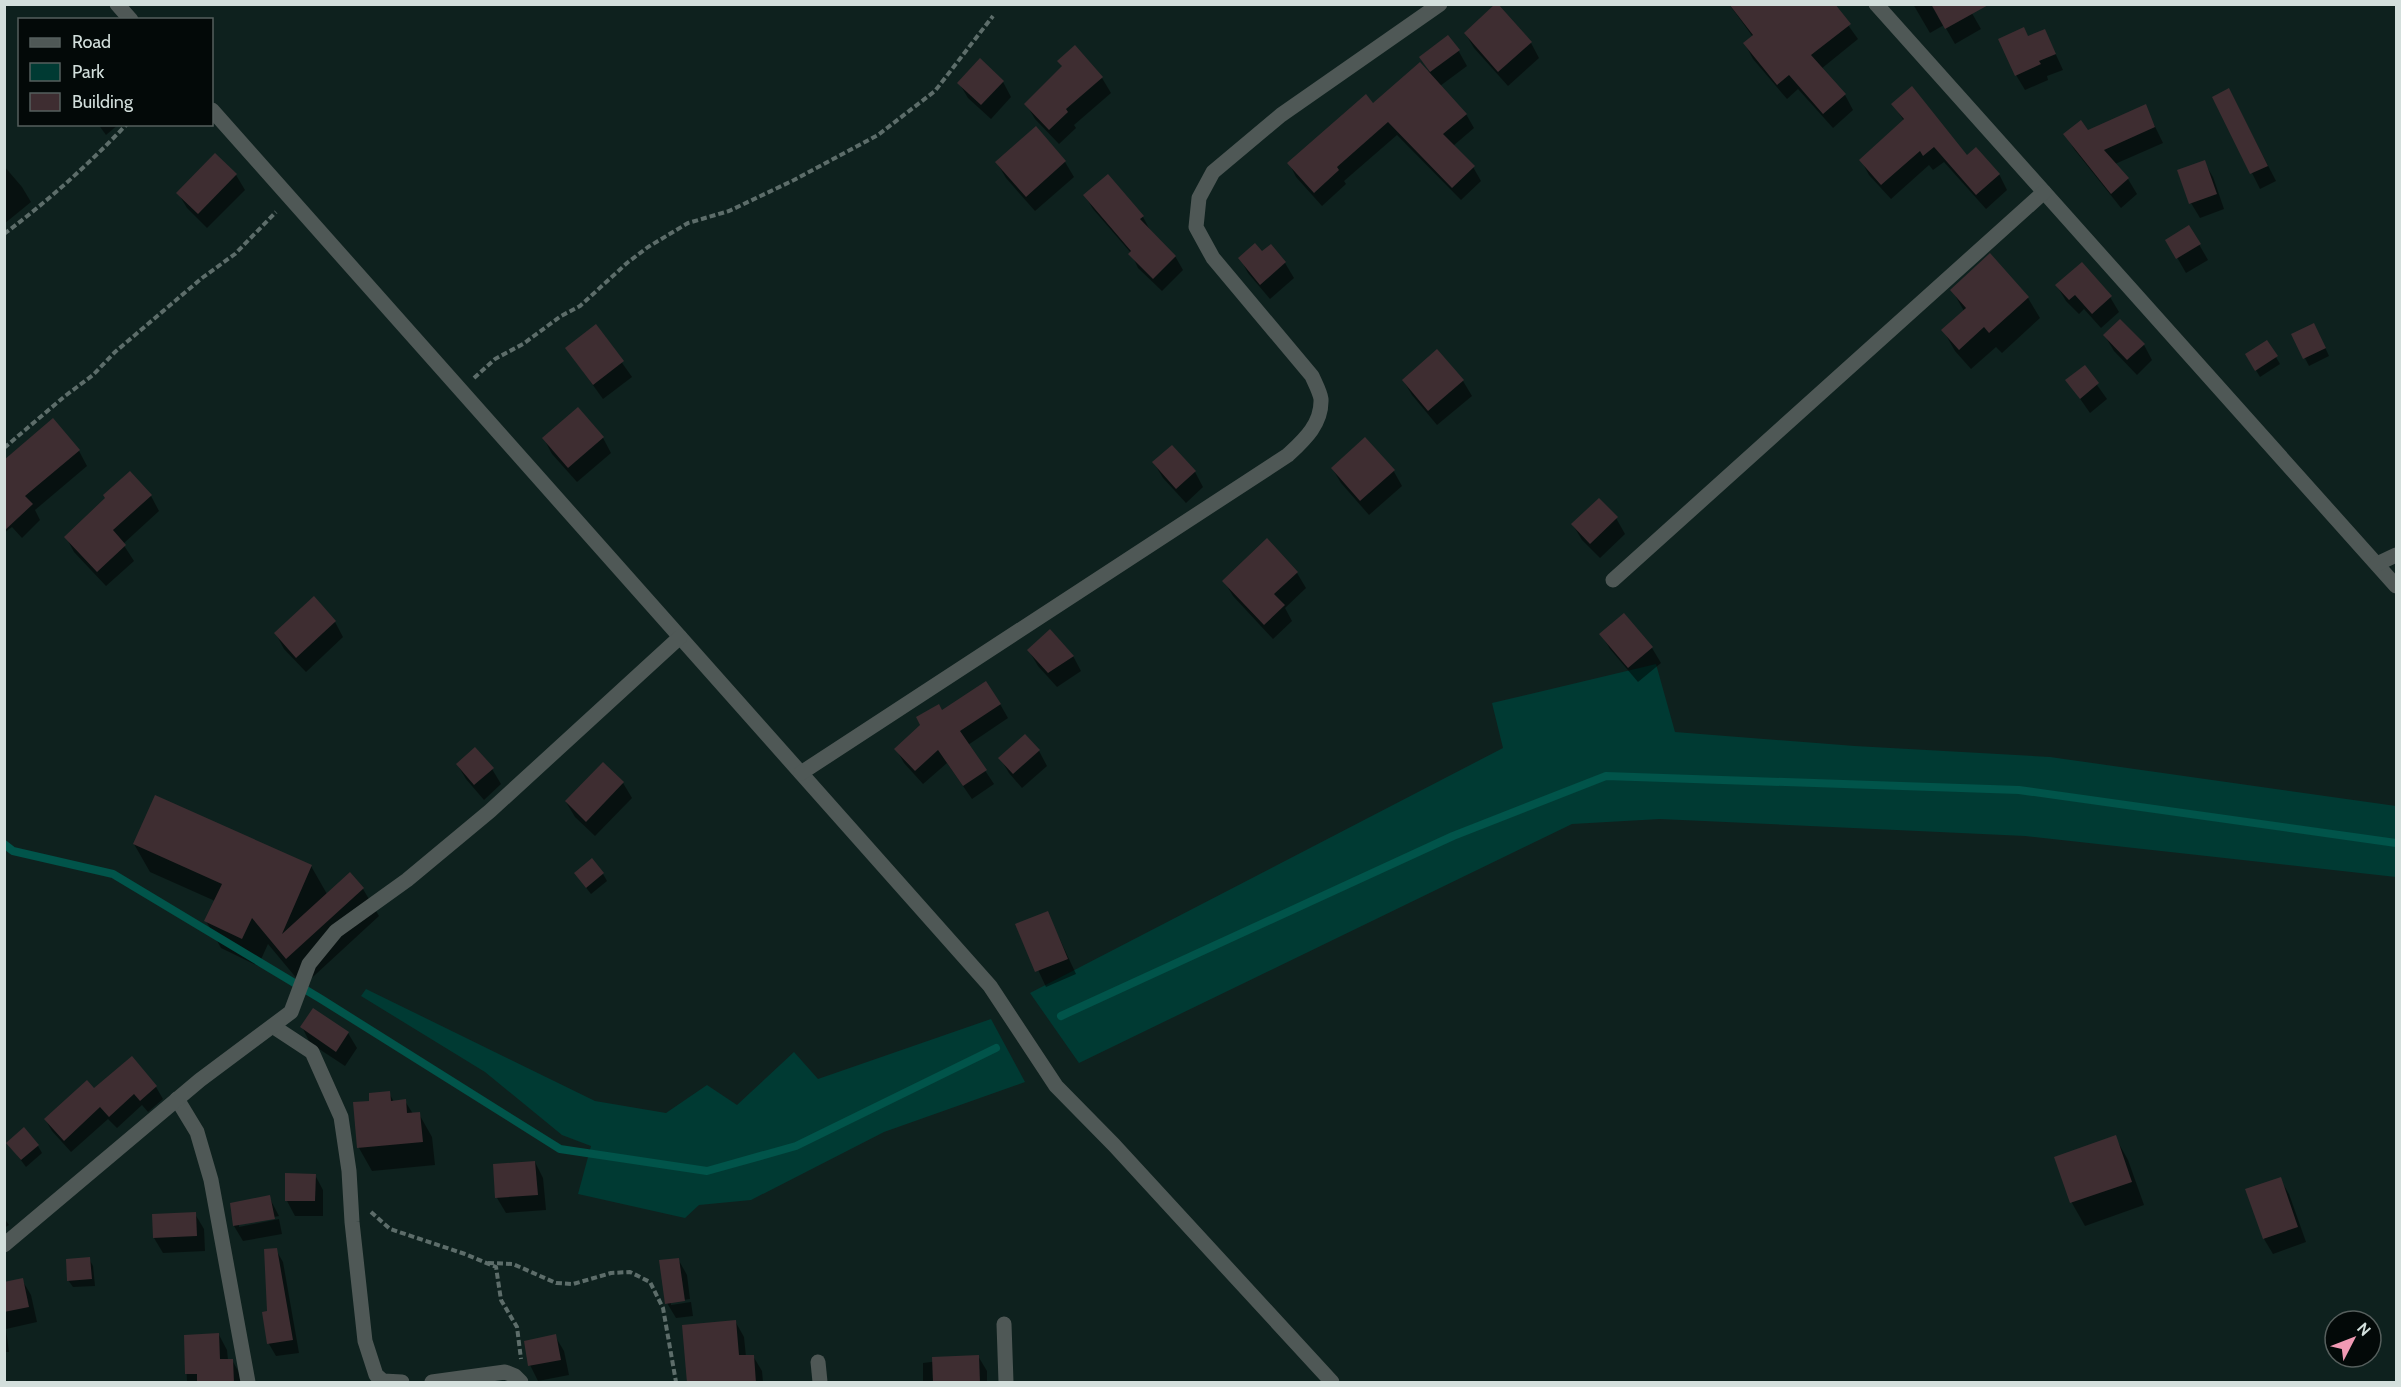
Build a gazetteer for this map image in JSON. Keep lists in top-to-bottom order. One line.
{"legend":["Road","Park","Building"],"north":"top right"}
